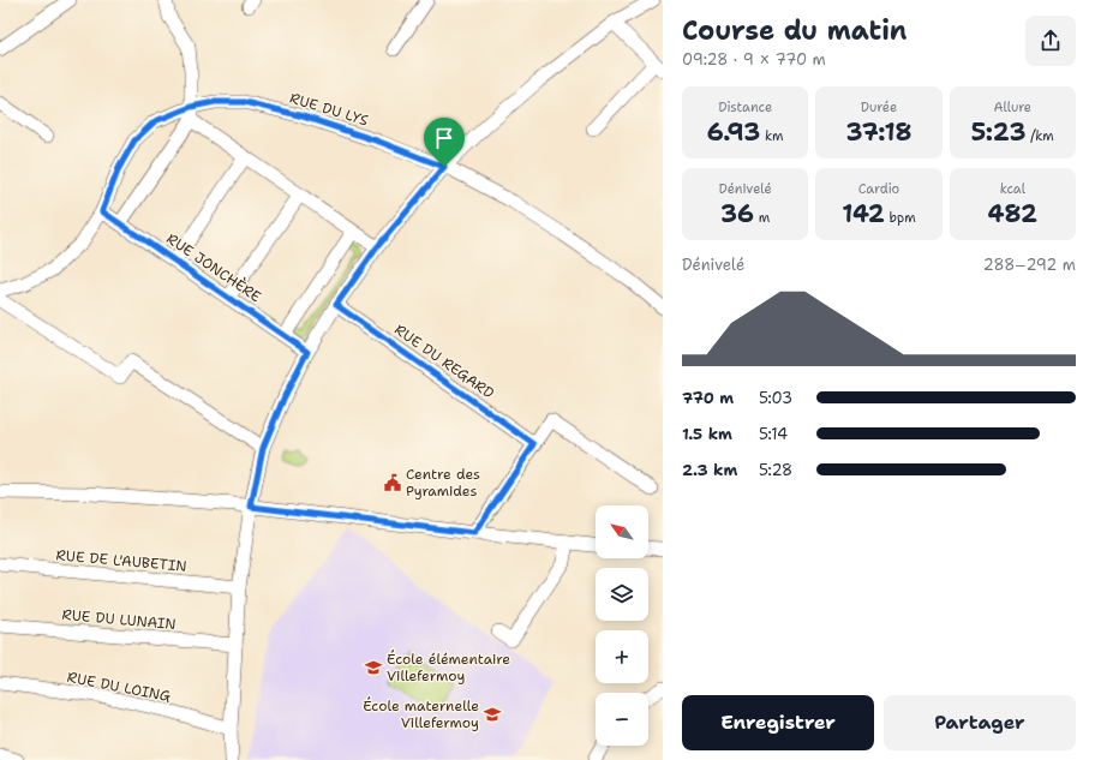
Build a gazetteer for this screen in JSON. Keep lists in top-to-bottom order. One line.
{"streets":{"street":["RUE DU LYS","RUE JONCHÈRE","RUE DU REGARD","RUE DE L'AUBETIN","RUE DU LUNAIN","RUE DU LOING"]},"crossings":[["RUE DU LYS","RUE JONCHÈRE"]],"places":{"public building":["Centre des Pyramides"],"school or university":["École élémentaire Villefermoy","École maternelle Villefermoy"]},"north":"top left","page":{"heading":["Course du matin","09:28 · 9 × 770 m"],"stats":[["Distance","6.93 km"],["Durée","37:18"],["Allure","5:23 /km"],["Dénivelé","36 m"],["Cardio","142 bpm"],["kcal","482"]],"chart":["Dénivelé","288–292 m"],"list":[{"name":"770 m","note":"5:03"},{"name":"1.5 km","note":"5:14"},{"name":"2.3 km","note":"5:28"}],"map_buttons":["+","−"],"buttons":["Enregistrer","Partager"]}}
